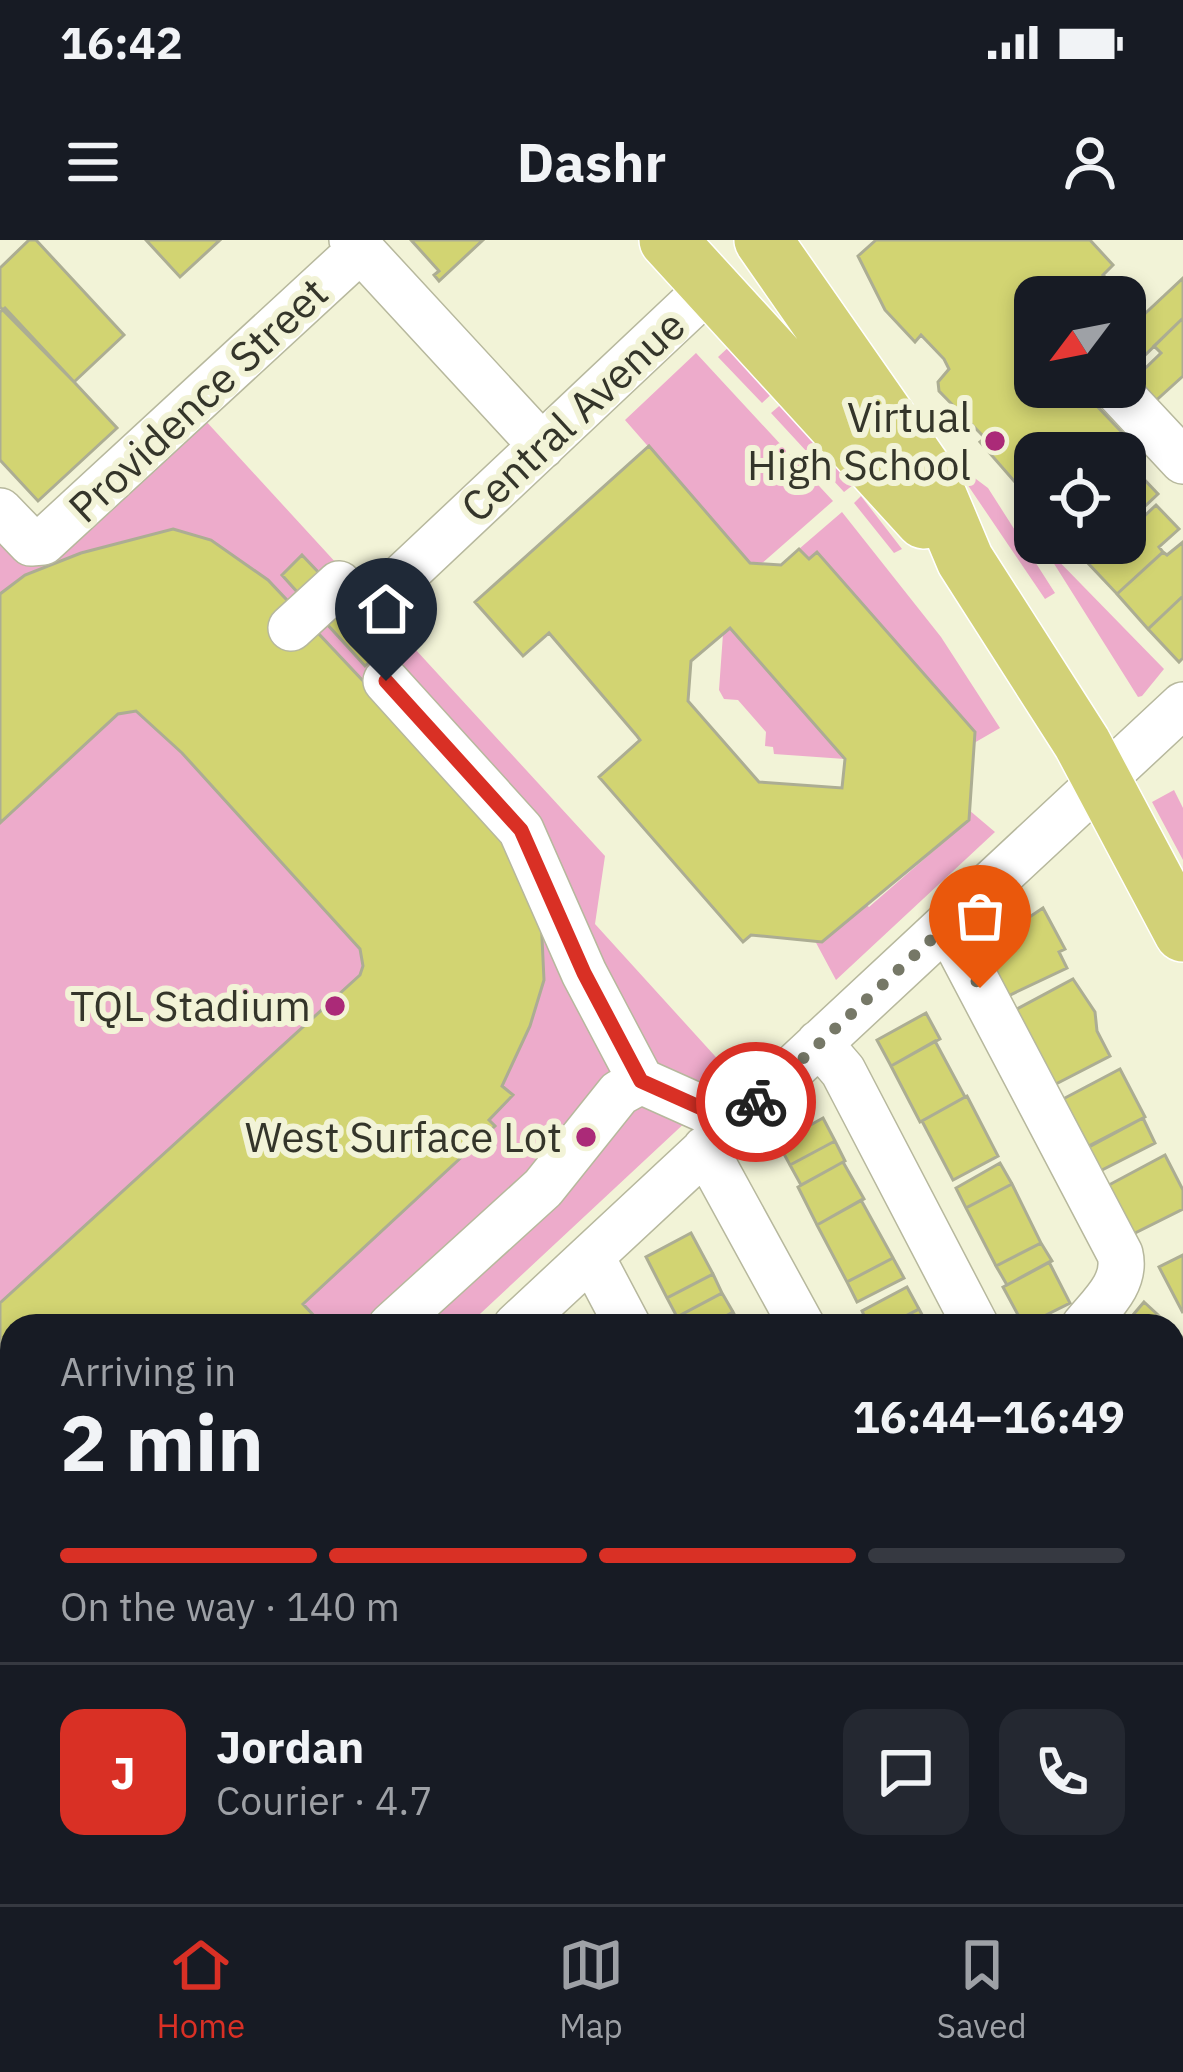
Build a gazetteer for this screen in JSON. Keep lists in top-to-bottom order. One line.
{"streets":{"main road":["Central Avenue"],"street":["Providence Street"]},"places":["Virtual High School","TQL Stadium","West Surface Lot"],"north":"bottom left","page":{"status":"16:42","header":"Dashr","heading":["2 min","Arriving in","16:44–16:49"],"panel":["Jordan","Courier · 4.7"],"bar":"On the way · 140 m","round":"J","tabs":["Home","Map","Saved"]}}
